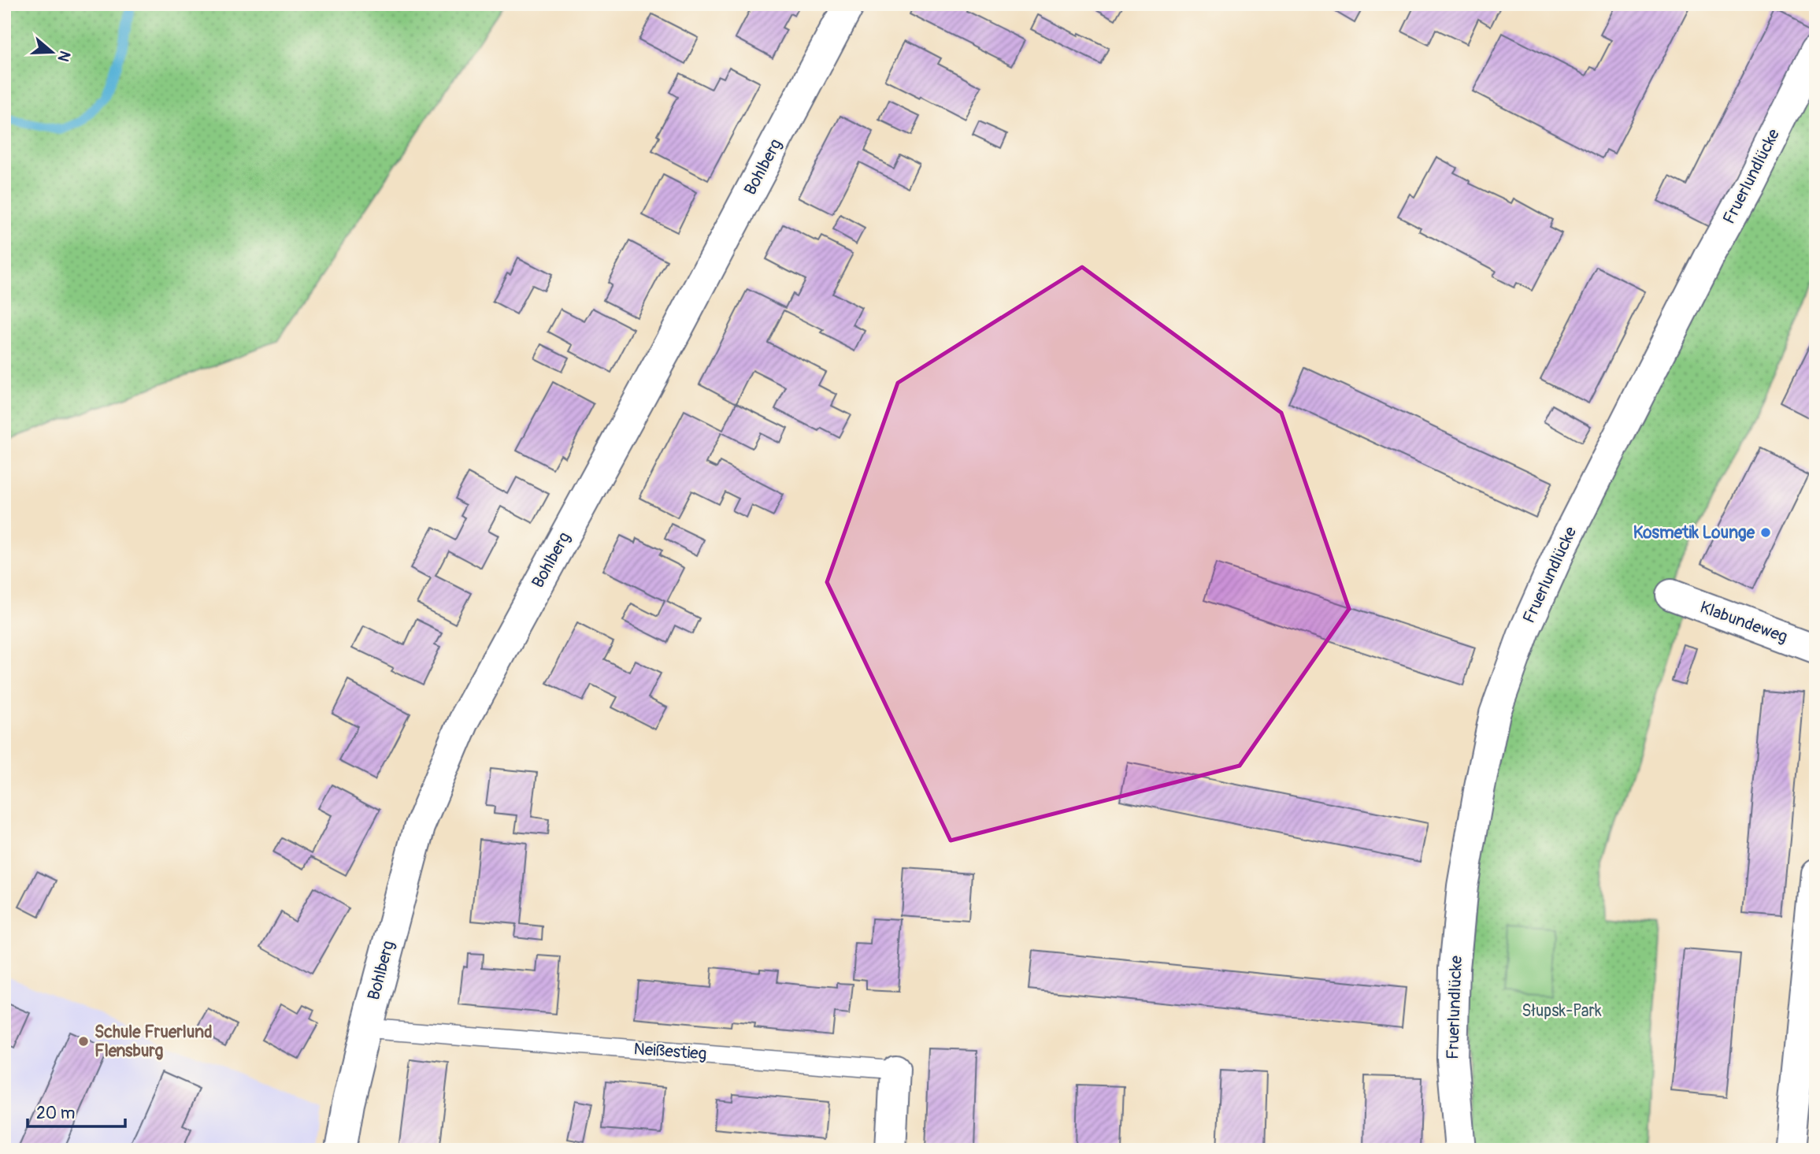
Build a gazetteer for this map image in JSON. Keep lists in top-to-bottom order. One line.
{"streets":{"street":["Bohlberg","Fruerlundlücke","Klabundeweg","Neißestieg"]},"crossings":[["Bohlberg","Neißestieg"]],"parks":["Słupsk-Park"],"places":["Kosmetik Lounge","Schule Fruerlund Flensburg"],"scale_bar":"20 m","north":"right"}
